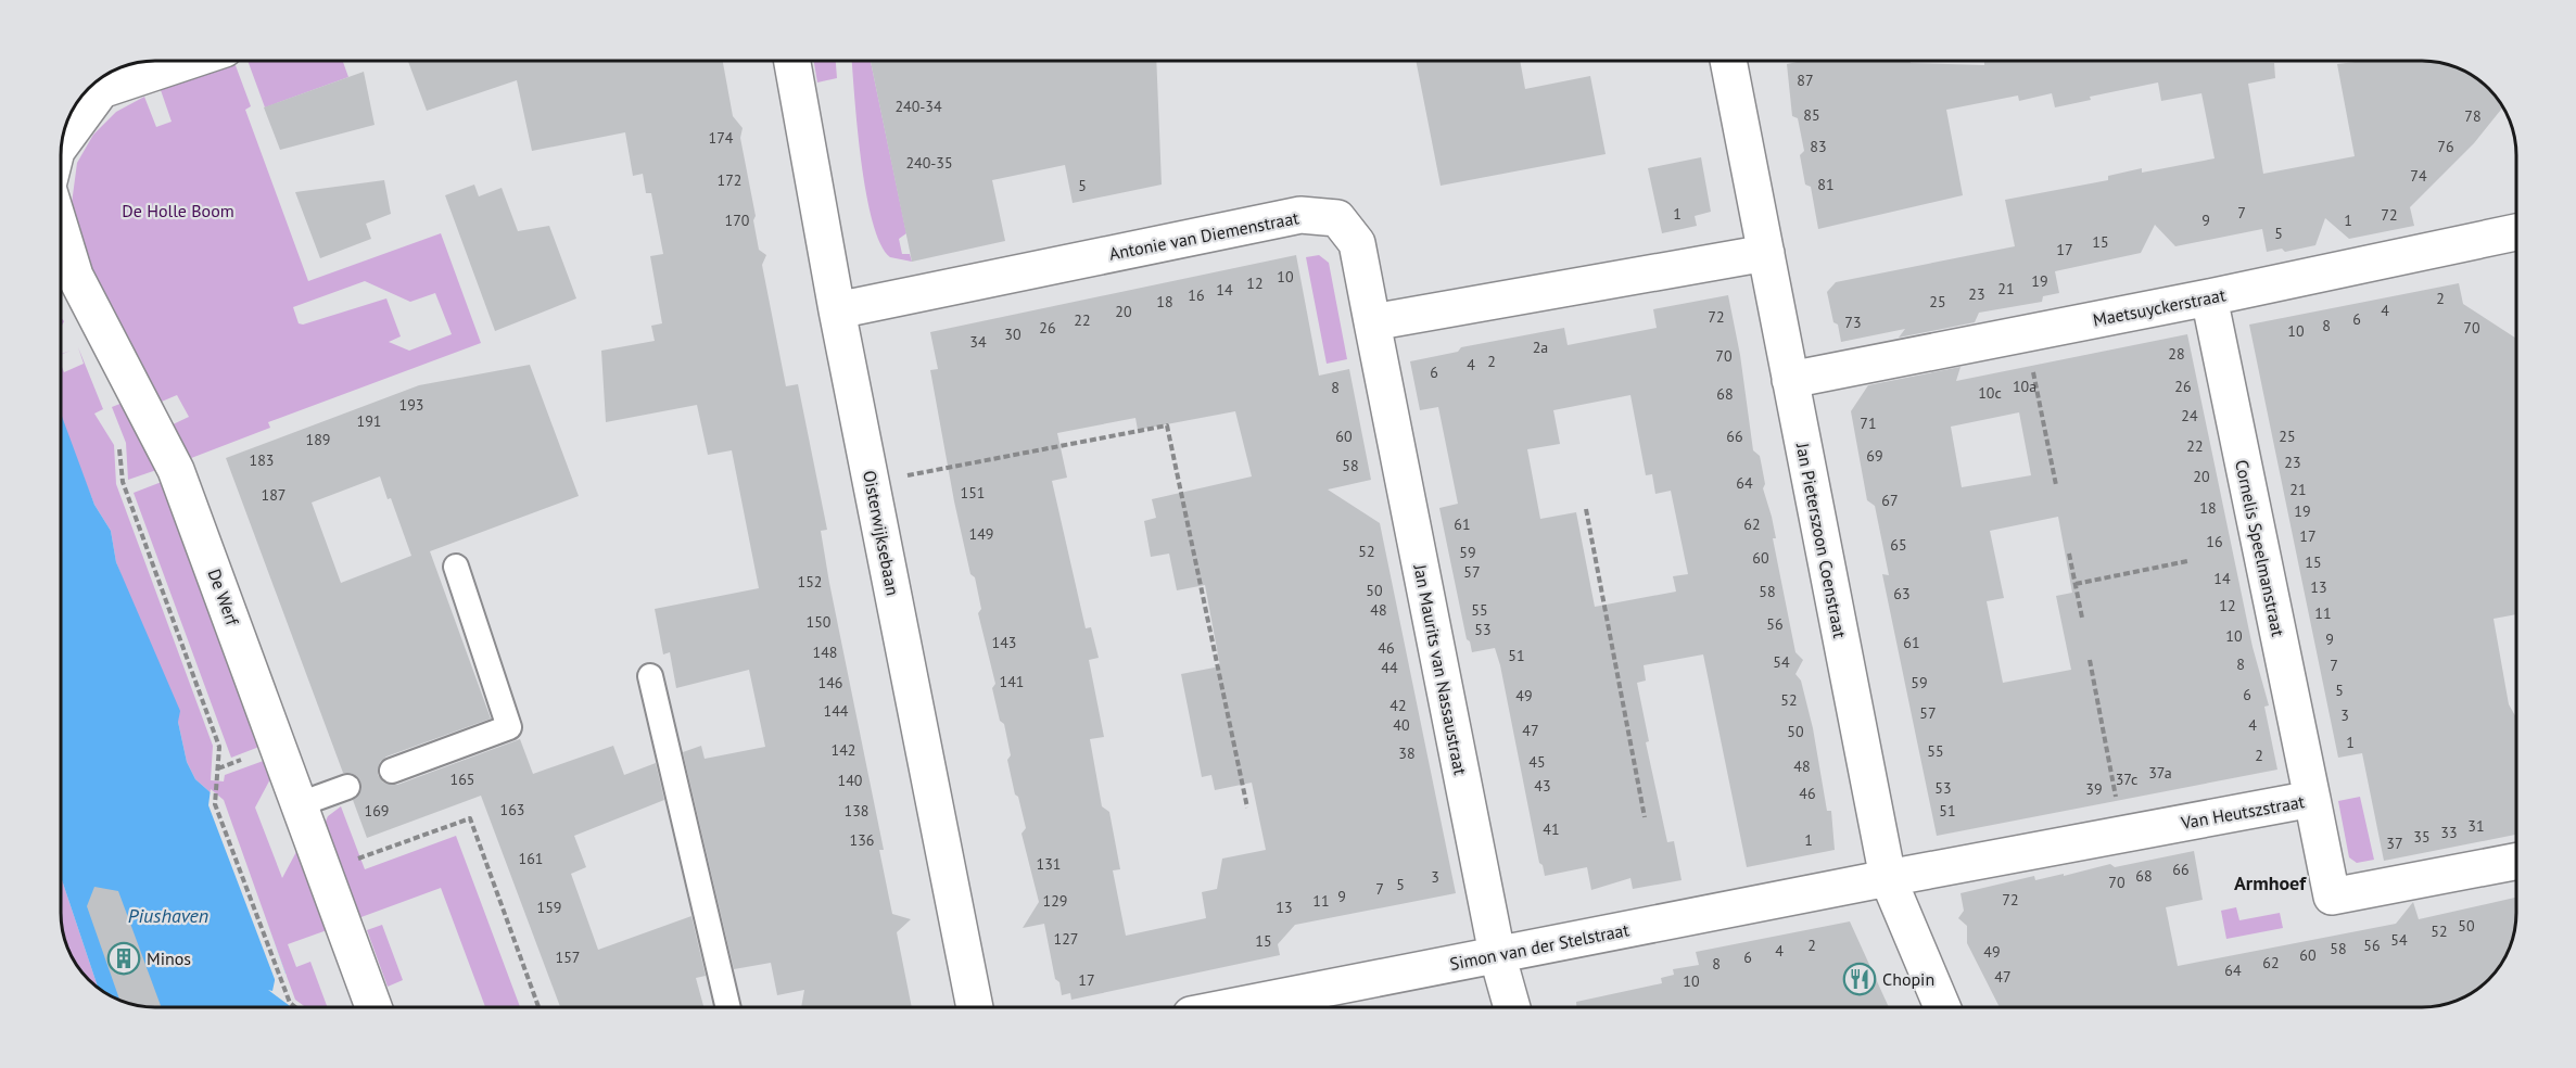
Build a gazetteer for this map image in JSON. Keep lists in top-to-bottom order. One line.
{"streets":{"street":["Antonie van Diemenstraat","Maetsuyckerstraat","Oisterwijksebaan","Jan Pieterszoon Coenstraat","Cornelis Speelmanstraat","De Werf","Jan Maurits van Nassaustraat","Van Heutszstraat","Simon van der Stelstraat"]},"crossings":[["Antonie van Diemenstraat","Oisterwijksebaan"],["Antonie van Diemenstraat","Jan Maurits van Nassaustraat"],["Maetsuyckerstraat","Jan Pieterszoon Coenstraat"],["Maetsuyckerstraat","Cornelis Speelmanstraat"],["Jan Pieterszoon Coenstraat","Van Heutszstraat"],["Jan Pieterszoon Coenstraat","Simon van der Stelstraat"],["Cornelis Speelmanstraat","Van Heutszstraat"],["Jan Maurits van Nassaustraat","Simon van der Stelstraat"],["Van Heutszstraat","Simon van der Stelstraat"]],"districts":["Armhoef"],"water":["Piushaven"],"parks":["De Holle Boom"],"places":{"building":["Minos"],"restaurant":["Chopin"]},"house_numbers":["87","240-34","85","78","174","83","76","240-35","74","172","81","5","7","1","72","170","9","1","5","15","17","10","19","12","21","14","23","16","2","18","25","4","20","72","6","22","73","8","26","70","10","30","34","2a","28","70","2","4","6","10a","26","8","10c","68","193","24","191","71","60","66","25","189","22","69","183","23","58","20","64","21","151","187","67","18","19","61","62","149","17","16","65","52","59","60","15","57","14","152","13","50","58","63","12","48","55","11","150","56","53","10","9","143","61","46","148","51","54","8","7","44","141","146","59","5","6","49","52","42","144","57","3","40","4","47","50","1","142","55","38","2","45","48","37a","165","37c","140","43","53","39","46","163","169","138","51","31","41","33","35","136","1","37","161","131","66","68","3","70","5","7","9","72","129","11","159","13","50","52","127","54","15","2","56","58","4","49","60","157","6","62","8","64","47","17","10"]}
